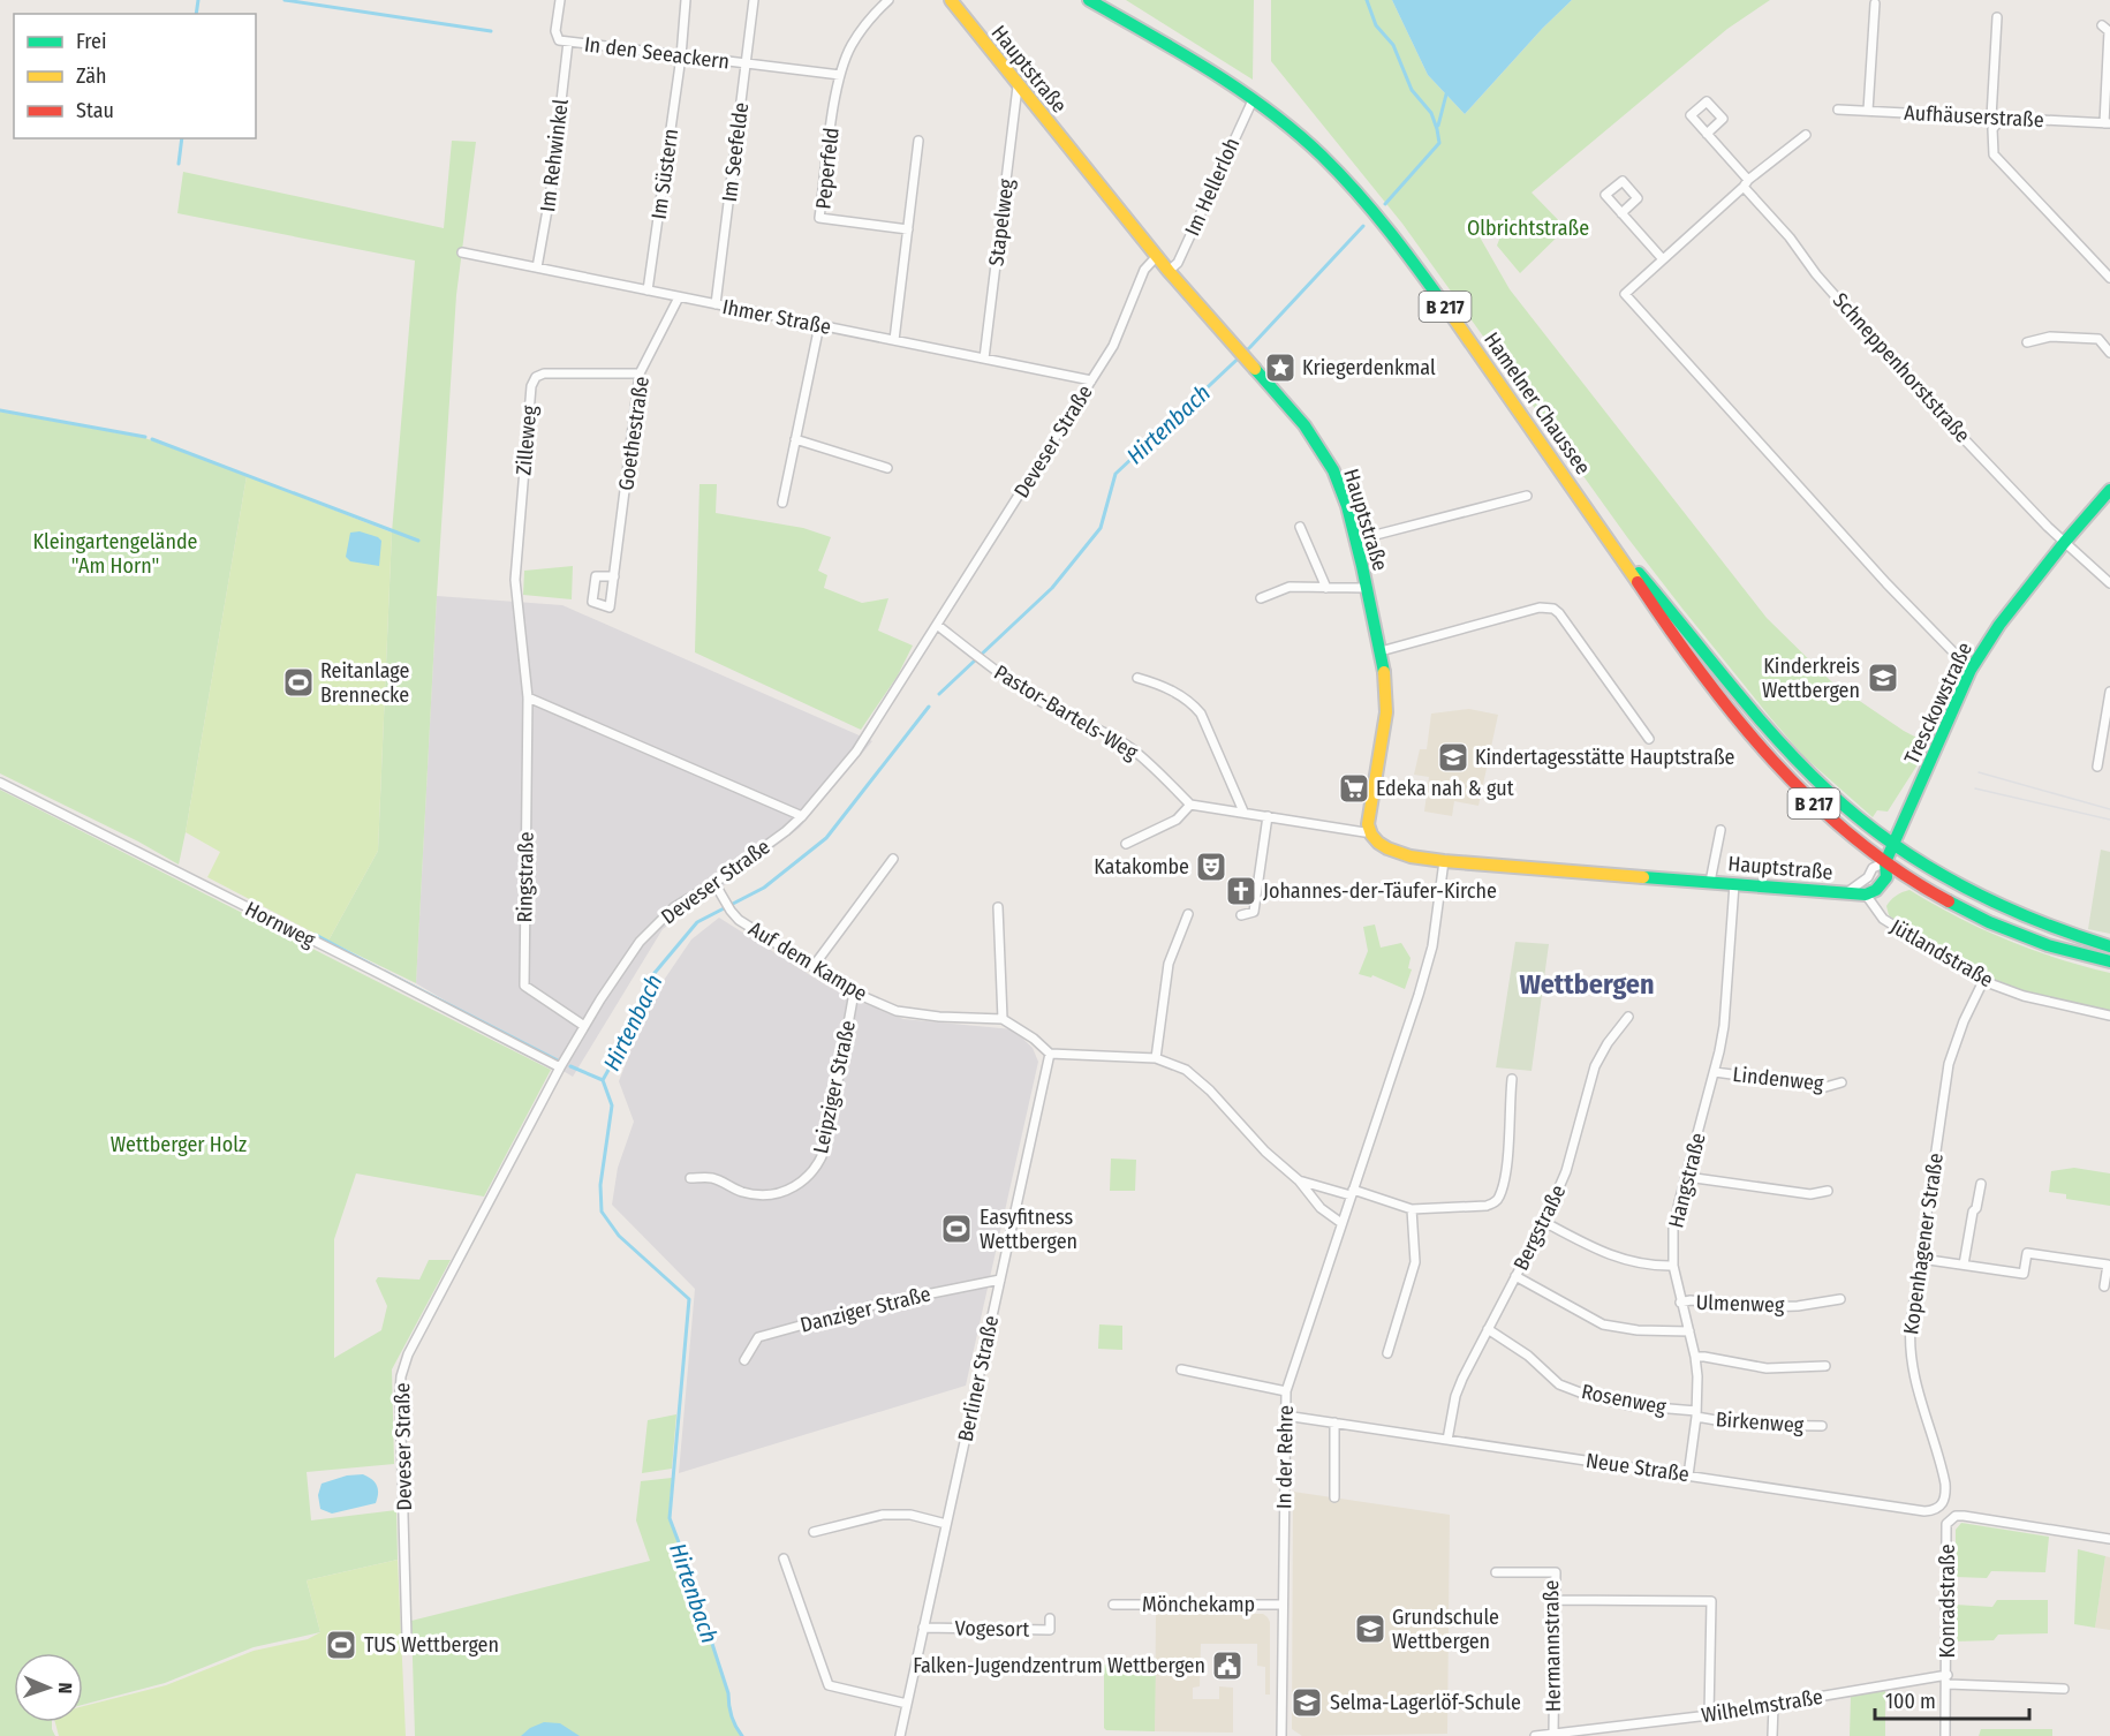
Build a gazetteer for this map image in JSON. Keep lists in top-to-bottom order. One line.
{"streets":{"main road":["Hauptstraße","B 217","Hamelner Chaussee","Tresckowstraße"],"street":["In den Seeackern","Aufhäuserstraße","Im Seefelde","Im Rehwinkel","Peperfeld","Im Süstern","Im Hellerloh","Stapelweg","Ihmer Straße","Schneppenhorststraße","Goethestraße","Zilleweg","Deveser Straße","Pastor-Bartels-Weg","Ringstraße","Hornweg","Jütlandstraße","Auf dem Kampe","Lindenweg","Leipziger Straße","Hangstraße","Bergstraße","Kopenhagener Straße","Ulmenweg","Danziger Straße","Berliner Straße","Rosenweg","Birkenweg","In der Rehre","Neue Straße","Konradstraße","Mönchekamp","Vogesort","Hermannstraße","Wilhelmstraße"]},"crossings":[["In den Seeackern","Im Seefelde"],["In den Seeackern","Im Rehwinkel"],["In den Seeackern","Im Süstern"],["Hauptstraße","Im Hellerloh"],["Hauptstraße","Stapelweg"],["Hauptstraße","Hamelner Chaussee"],["Hauptstraße","Deveser Straße"],["Hauptstraße","Tresckowstraße"],["Hauptstraße","Jütlandstraße"],["Hauptstraße","Hangstraße"],["Hauptstraße","In der Rehre"],["Im Seefelde","Ihmer Straße"],["Im Rehwinkel","Ihmer Straße"],["Im Süstern","Ihmer Straße"],["Im Hellerloh","Hamelner Chaussee"],["Stapelweg","Ihmer Straße"],["Ihmer Straße","Goethestraße"],["Ihmer Straße","Deveser Straße"],["Schneppenhorststraße","Tresckowstraße"],["Hamelner Chaussee","Tresckowstraße"],["Goethestraße","Zilleweg"],["Zilleweg","Ringstraße"],["Deveser Straße","Pastor-Bartels-Weg"],["Deveser Straße","Ringstraße"],["Deveser Straße","Hornweg"],["Deveser Straße","Auf dem Kampe"],["Jütlandstraße","Kopenhagener Straße"],["Auf dem Kampe","Leipziger Straße"],["Lindenweg","Hangstraße"],["Hangstraße","Ulmenweg"],["Hangstraße","Rosenweg"],["Hangstraße","Birkenweg"],["Hangstraße","Neue Straße"],["Bergstraße","Rosenweg"],["Bergstraße","Neue Straße"],["Kopenhagener Straße","Neue Straße"],["Danziger Straße","Berliner Straße"],["Berliner Straße","Vogesort"],["Rosenweg","Birkenweg"],["In der Rehre","Neue Straße"],["In der Rehre","Mönchekamp"],["Konradstraße","Wilhelmstraße"],["Hermannstraße","Wilhelmstraße"]],"districts":["Wettbergen"],"water":["Hirtenbach"],"parks":["Olbrichtstraße","Kleingartengelände \"Am Horn\"","Wettberger Holz"],"places":{"place":["Kriegerdenkmal"],"school or university":["Kinderkreis Wettbergen","Kindertagesstätte Hauptstraße","Grundschule Wettbergen","Selma-Lagerlöf-Schule"],"sports":["Reitanlage Brennecke","Easyfitness Wettbergen","TUS Wettbergen"],"supermarket":["Edeka nah & gut"],"theatre":["Katakombe"],"church":["Johannes-der-Täufer-Kirche"],"public building":["Falken-Jugendzentrum Wettbergen"]},"legend":["Frei","Zäh","Stau"],"scale_bar":"100 m","north":"right"}
